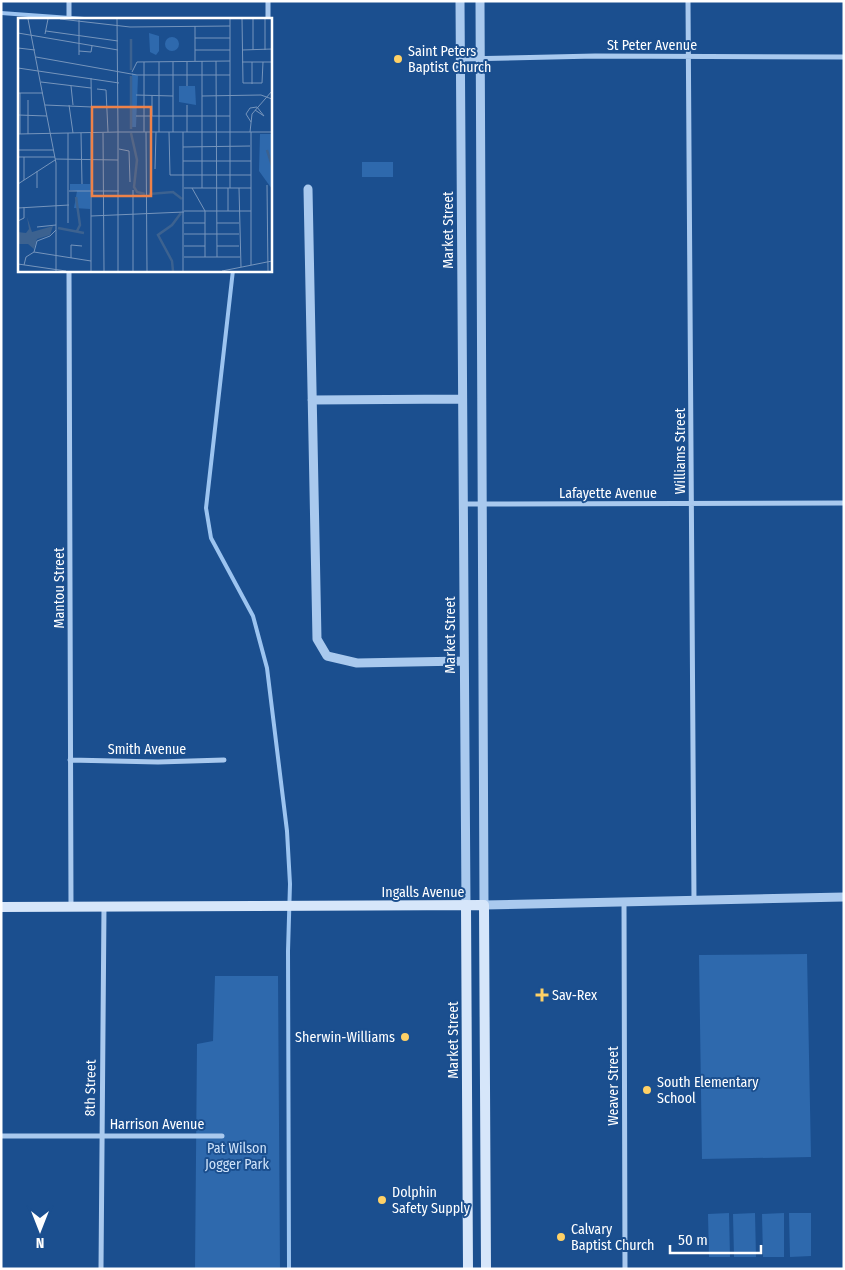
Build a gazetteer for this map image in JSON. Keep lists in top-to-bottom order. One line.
{"streets":{"main road":["Market Street","Ingalls Avenue"],"street":["St Peter Avenue","Williams Street","Lafayette Avenue","Mantou Street","Smith Avenue","Weaver Street","8th Street","Harrison Avenue"]},"crossings":[["St Peter Avenue","Market Street"],["St Peter Avenue","Williams Street"],["Market Street","Lafayette Avenue"],["Market Street","Ingalls Avenue"],["Williams Street","Lafayette Avenue"],["Williams Street","Ingalls Avenue"],["Mantou Street","Smith Avenue"],["Mantou Street","Ingalls Avenue"],["Ingalls Avenue","Weaver Street"],["Ingalls Avenue","8th Street"],["8th Street","Harrison Avenue"]],"parks":["Pat Wilson Jogger Park"],"places":{"other":["Saint Peters Baptist Church","Sherwin-Williams","South Elementary School","Dolphin Safety Supply","Calvary Baptist Church"],"health":["Sav-Rex"]},"scale_bar":"50 m","north":"bottom"}
